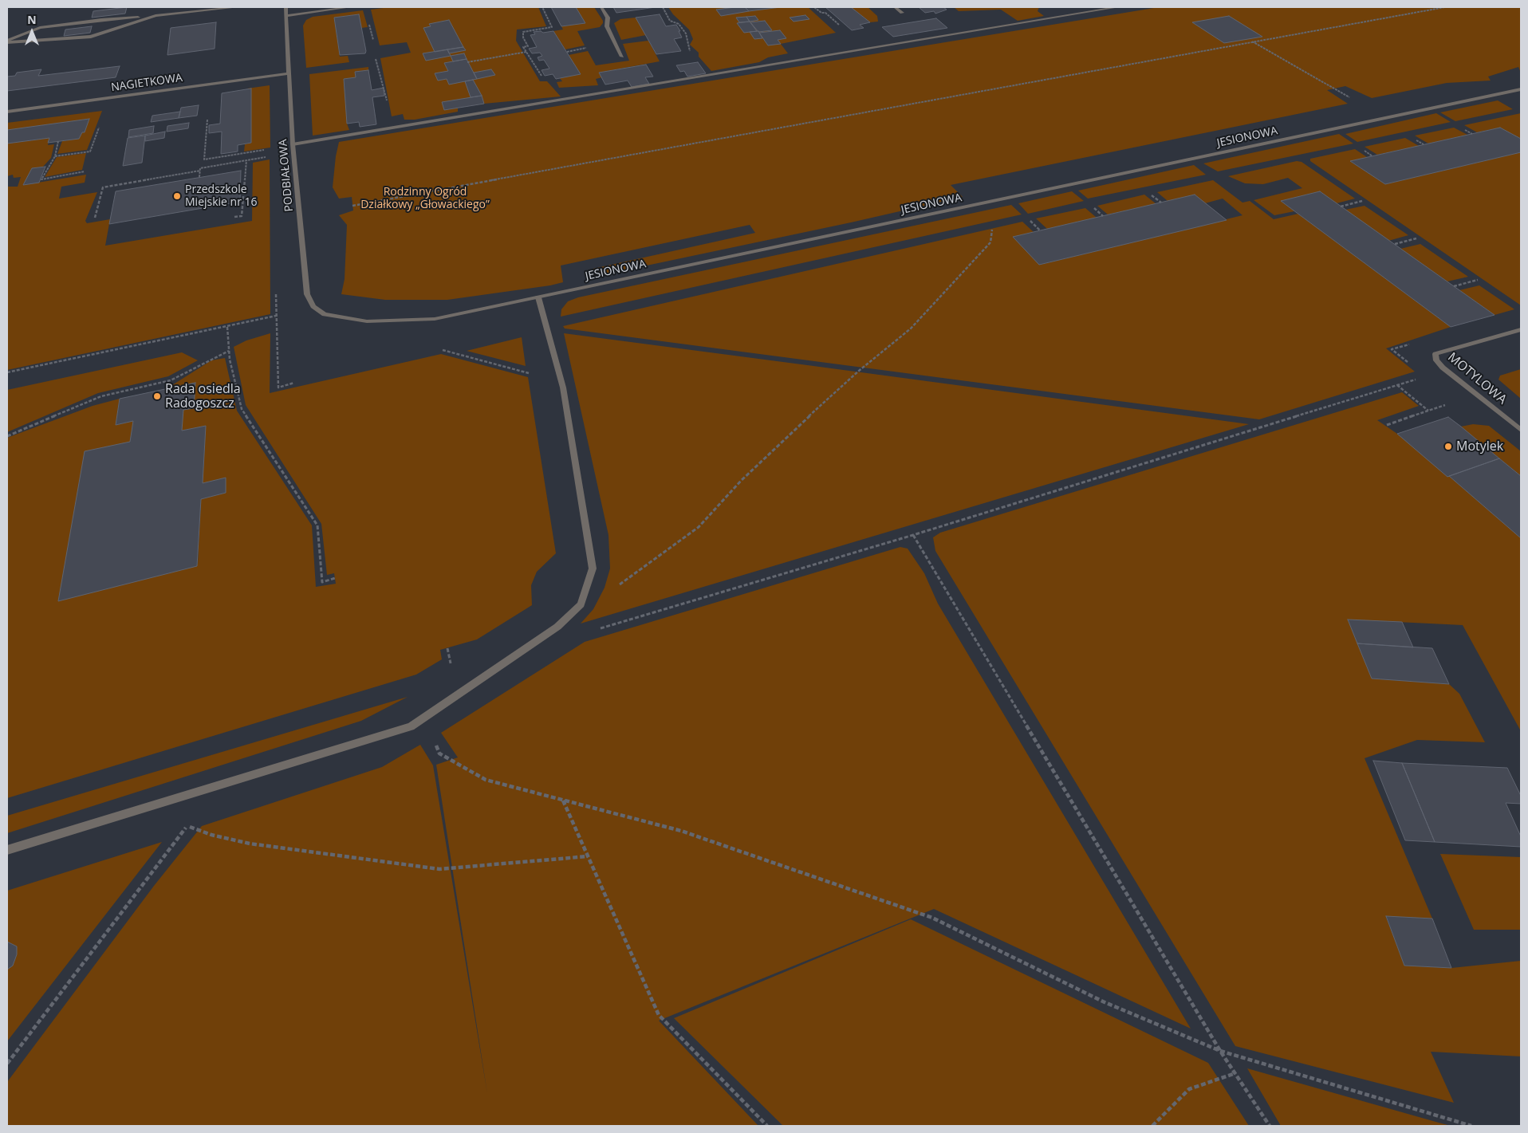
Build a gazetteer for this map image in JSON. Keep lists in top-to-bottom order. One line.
{"streets":{"street":["NAGIETKOWA","JESIONOWA","PODBIAŁOWA","MOTYLOWA"]},"crossings":[["NAGIETKOWA","PODBIAŁOWA"],["JESIONOWA","PODBIAŁOWA"]],"parks":["Rodzinny Ogród Działkowy „Głowackiego”"],"places":["Przedszkole Miejskie nr 16","Rada osiedla Radogoszcz","Motylek"],"north":"top"}
